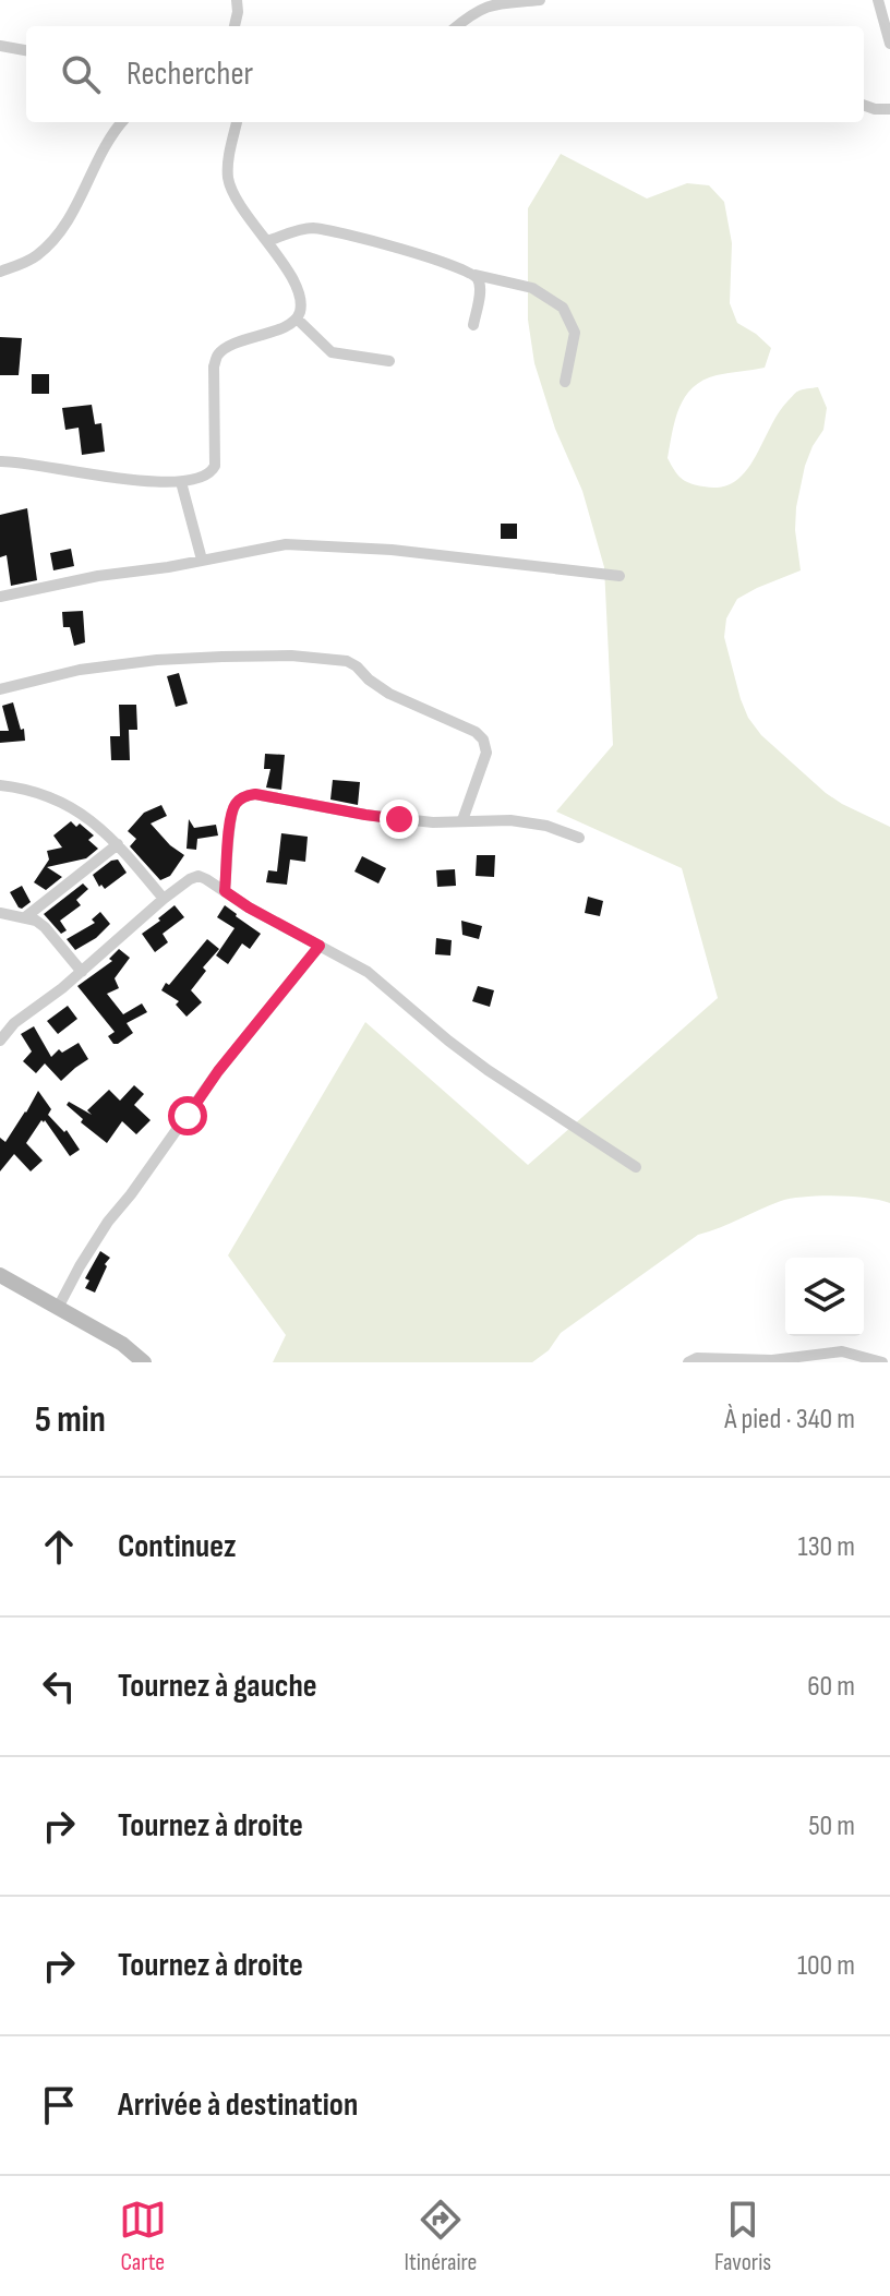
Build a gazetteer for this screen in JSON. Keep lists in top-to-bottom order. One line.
{"page":{"search":"Rechercher","heading":["5 min","À pied · 340 m"],"list":[["Continuez","130 m"],["Tournez à gauche","60 m"],["Tournez à droite","50 m"],["Tournez à droite","100 m"],"Arrivée à destination"],"nav":["Carte","Itinéraire","Favoris"]}}
